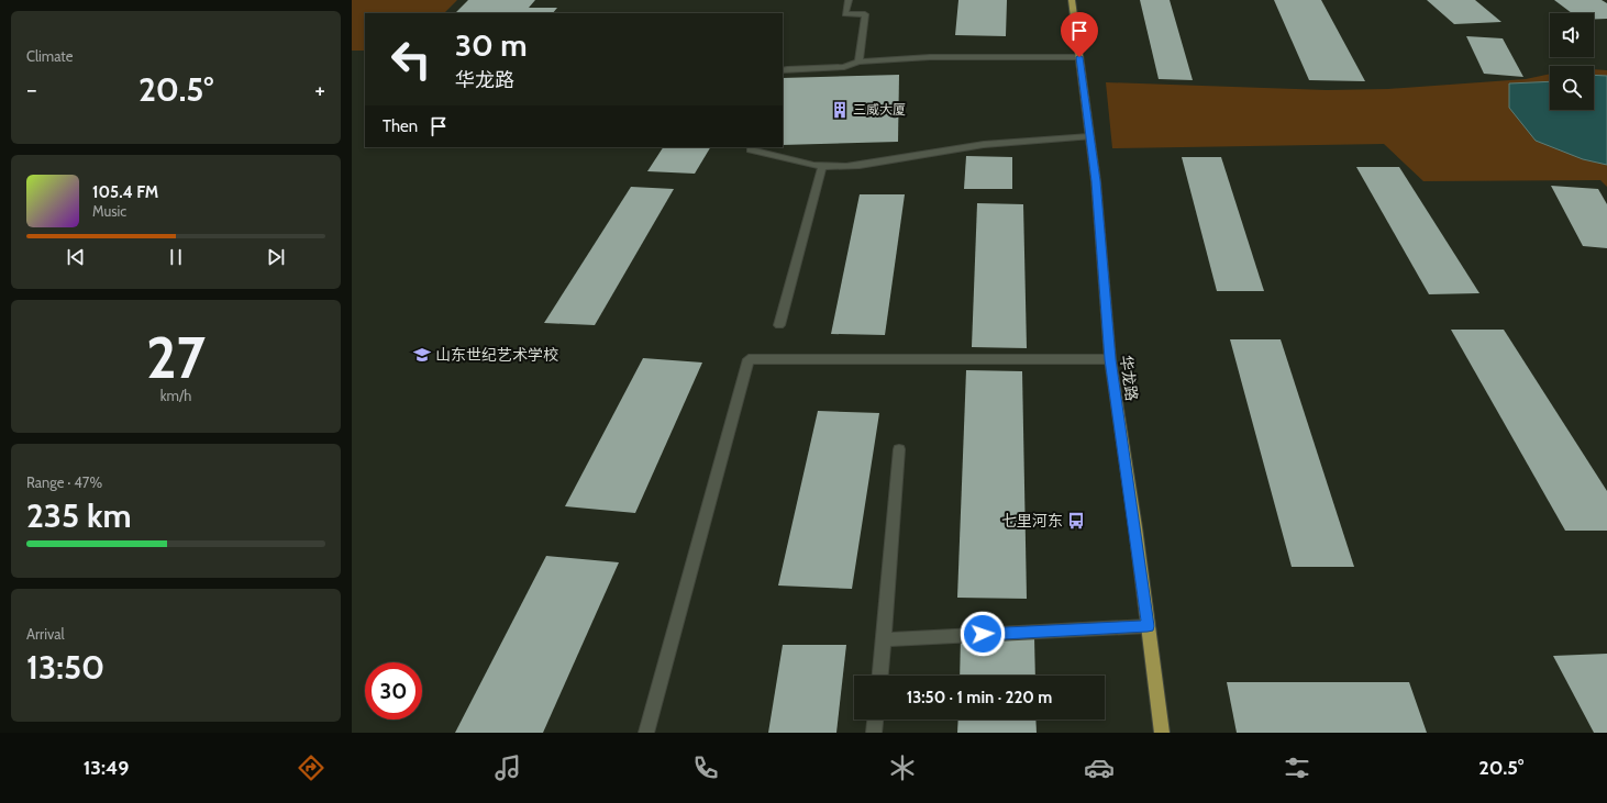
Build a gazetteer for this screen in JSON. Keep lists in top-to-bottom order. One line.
{"streets":{"main road":["华龙路"]},"places":{"building":["三威大厦"],"school or university":["山东世纪艺术学校"],"bus stop":["七里河东"]},"page":{"tile":["Climate",["27","km/h"],["Range · 47%","235 km"],["Arrival","13:50"]],"turn":["30 m","华龙路"],"heat":["−","20.5°","+"],"then":"Then","song":["105.4 FM","Music"],"limit":"30","trip":"13:50 · 1 min · 220 m","tabs":["13:49","20.5°"]}}
